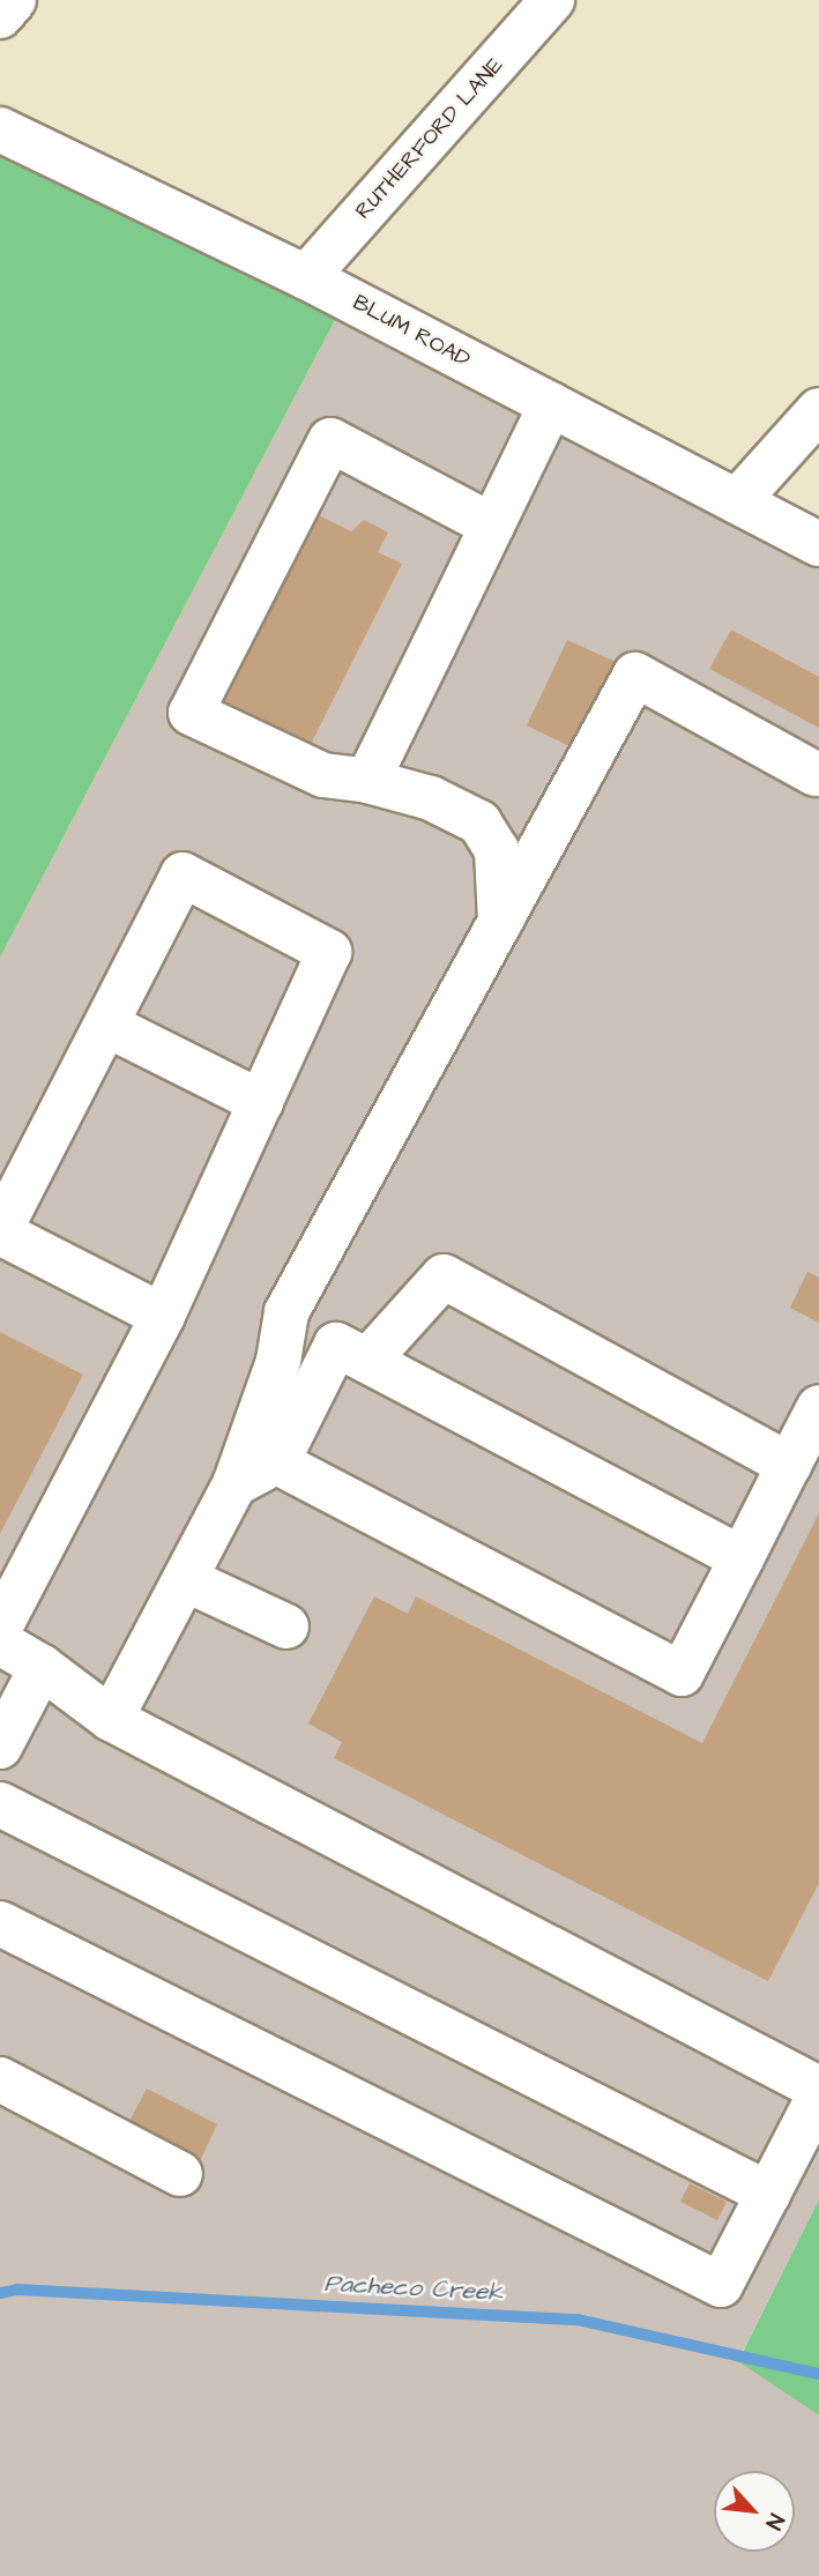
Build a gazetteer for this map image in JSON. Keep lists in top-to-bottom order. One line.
{"streets":{"street":["RUTHERFORD LANE","BLUM ROAD"]},"crossings":[["RUTHERFORD LANE","BLUM ROAD"]],"water":["Pacheco Creek"],"north":"bottom right"}
